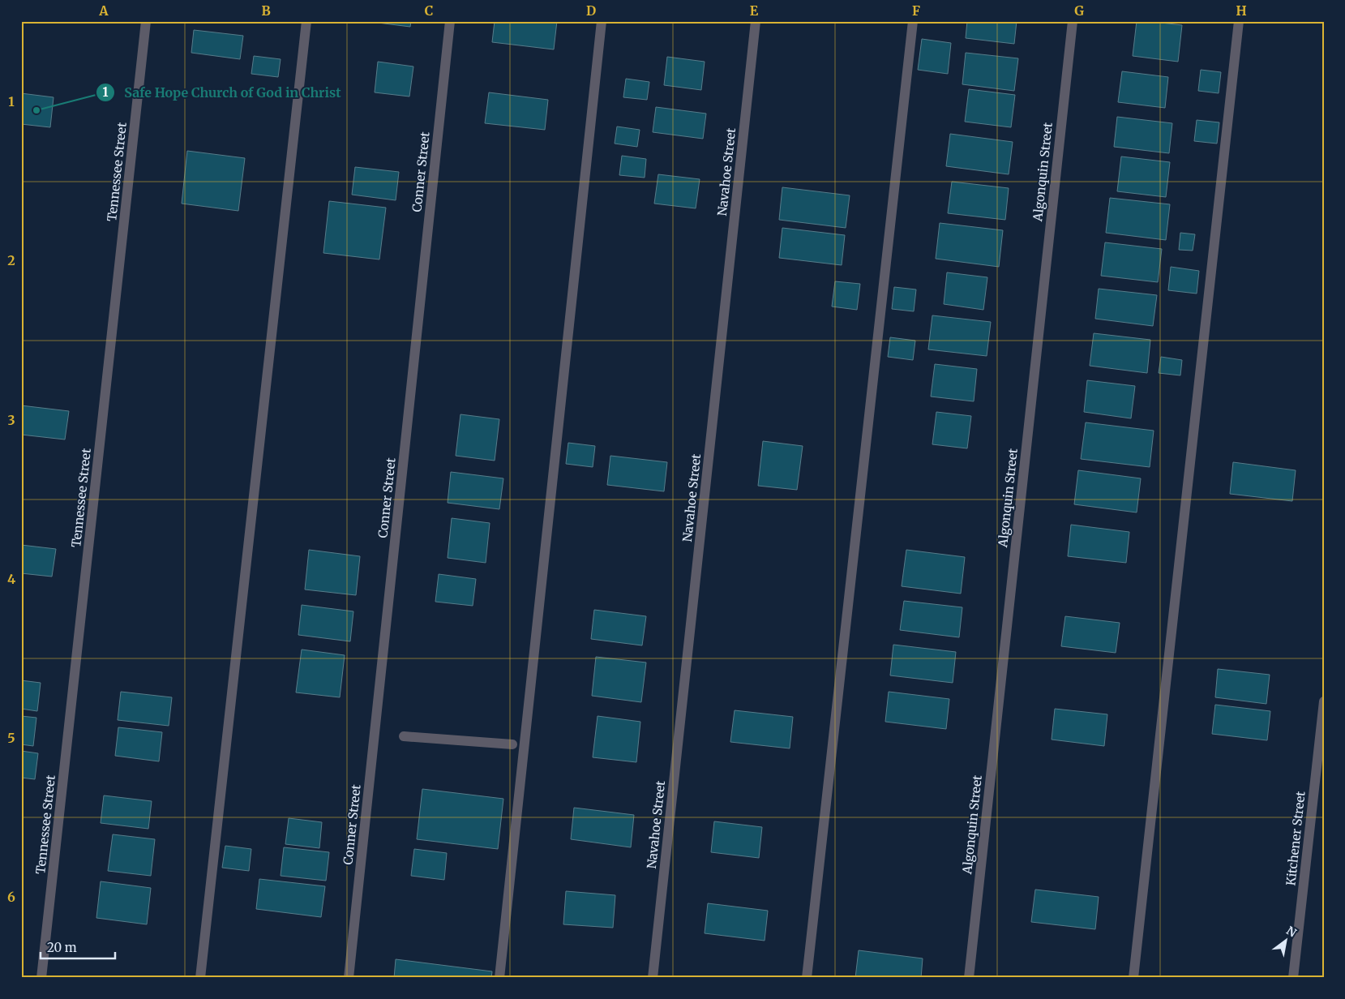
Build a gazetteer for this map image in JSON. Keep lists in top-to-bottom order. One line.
{"streets":{"street":["Tennessee Street","Conner Street","Navahoe Street","Algonquin Street","Kitchener Street"]},"places":["Safe Hope Church of God in Christ"],"scale_bar":"20 m","north":"top right","grid":{"columns":["A","B","C","D","E","F","G","H"],"rows":["1","2","3","4","5","6"]}}
